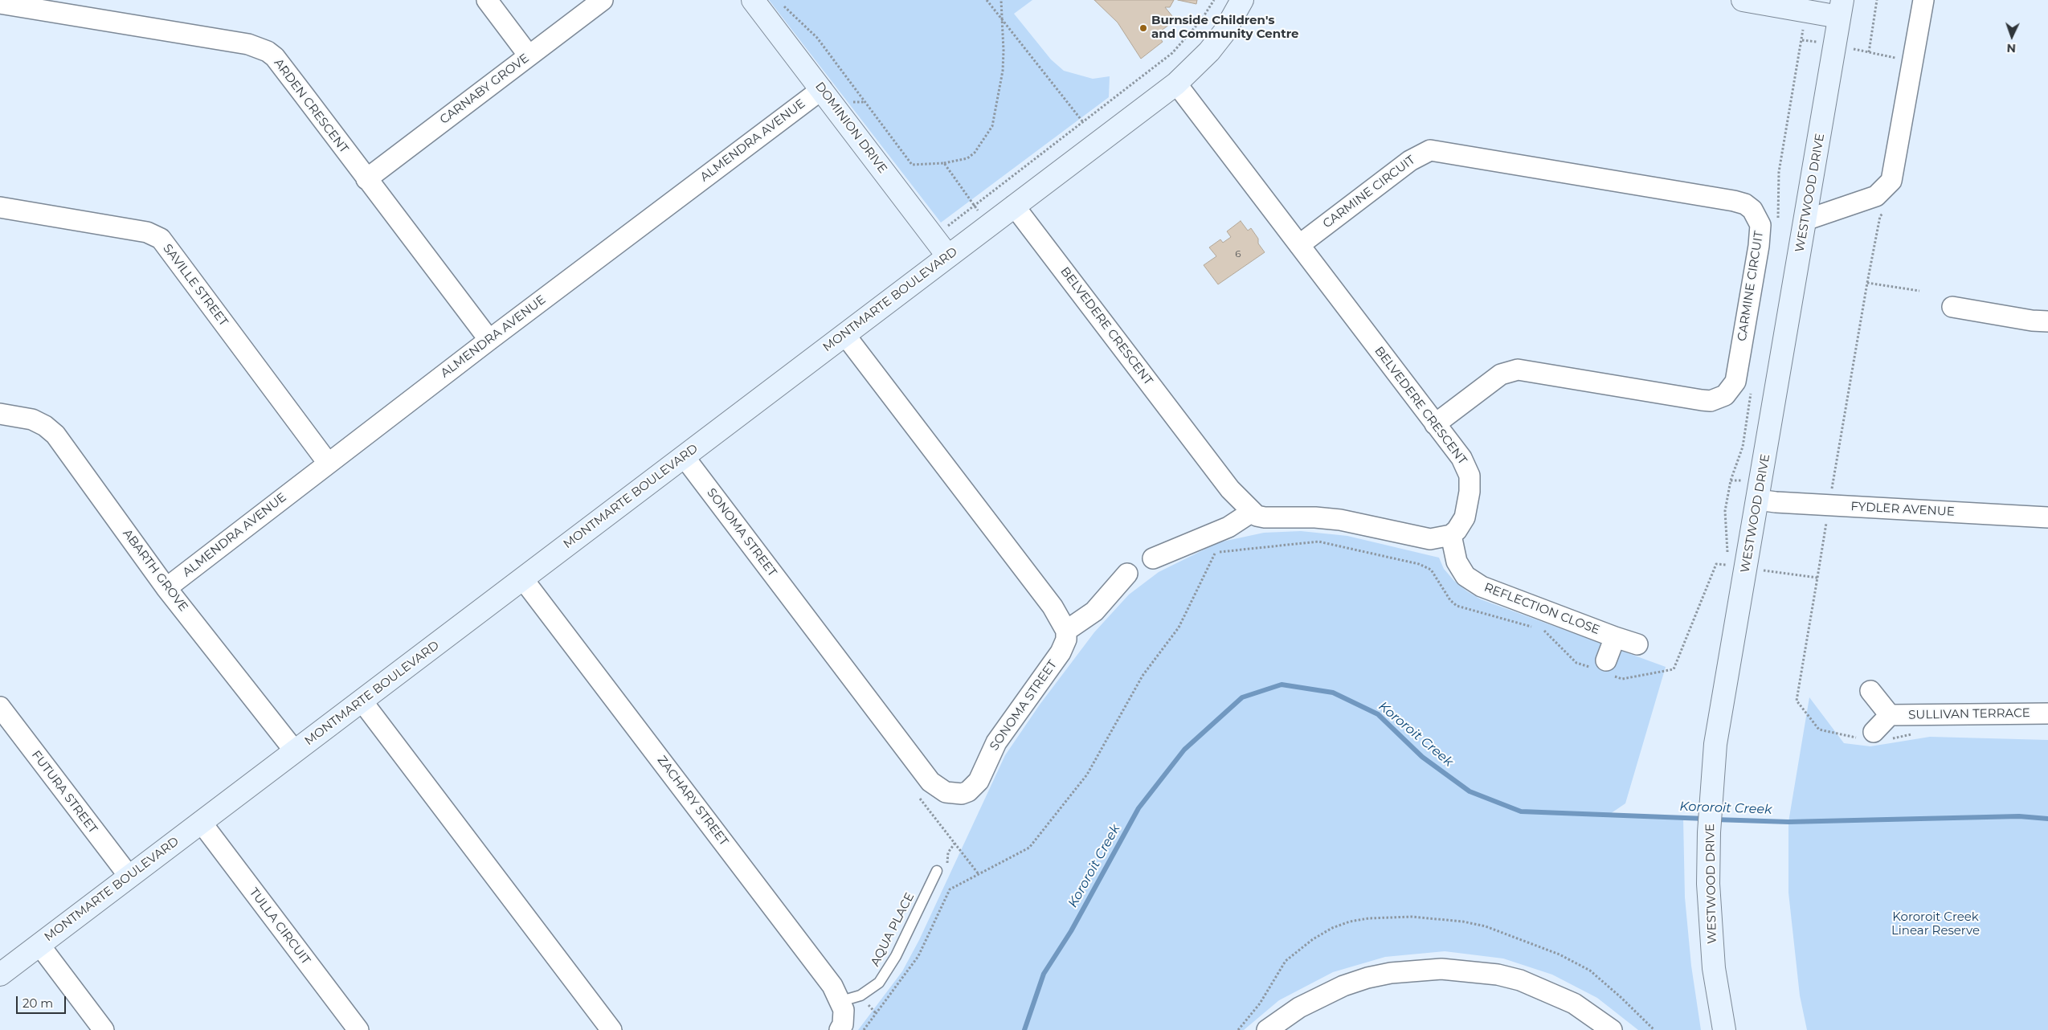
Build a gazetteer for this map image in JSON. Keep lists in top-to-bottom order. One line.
{"streets":{"street":["CARNABY GROVE","ARDEN CRESCENT","DOMINION DRIVE","ALMENDRA AVENUE","CARMINE CIRCUIT","WESTWOOD DRIVE","SAVILLE STREET","MONTMARTE BOULEVARD","BELVEDERE CRESCENT","FYDLER AVENUE","SONOMA STREET","ABARTH GROVE","REFLECTION CLOSE","SULLIVAN TERRACE","FUTURA STREET","ZACHARY STREET","TULLA CIRCUIT"],"lane":["AQUA PLACE"]},"crossings":[["CARNABY GROVE","ARDEN CRESCENT"],["ARDEN CRESCENT","ALMENDRA AVENUE"],["DOMINION DRIVE","ALMENDRA AVENUE"],["DOMINION DRIVE","MONTMARTE BOULEVARD"],["ALMENDRA AVENUE","SAVILLE STREET"],["ALMENDRA AVENUE","ABARTH GROVE"],["CARMINE CIRCUIT","BELVEDERE CRESCENT"],["WESTWOOD DRIVE","FYDLER AVENUE"],["MONTMARTE BOULEVARD","BELVEDERE CRESCENT"],["MONTMARTE BOULEVARD","SONOMA STREET"],["MONTMARTE BOULEVARD","ABARTH GROVE"],["MONTMARTE BOULEVARD","FUTURA STREET"],["MONTMARTE BOULEVARD","ZACHARY STREET"],["MONTMARTE BOULEVARD","TULLA CIRCUIT"],["BELVEDERE CRESCENT","REFLECTION CLOSE"],["ZACHARY STREET","AQUA PLACE"]],"water":["Kororoit Creek"],"parks":["Kororoit Creek Linear Reserve"],"places":["Burnside Children's and Community Centre"],"house_numbers":["6"],"scale_bar":"20 m","north":"bottom"}
